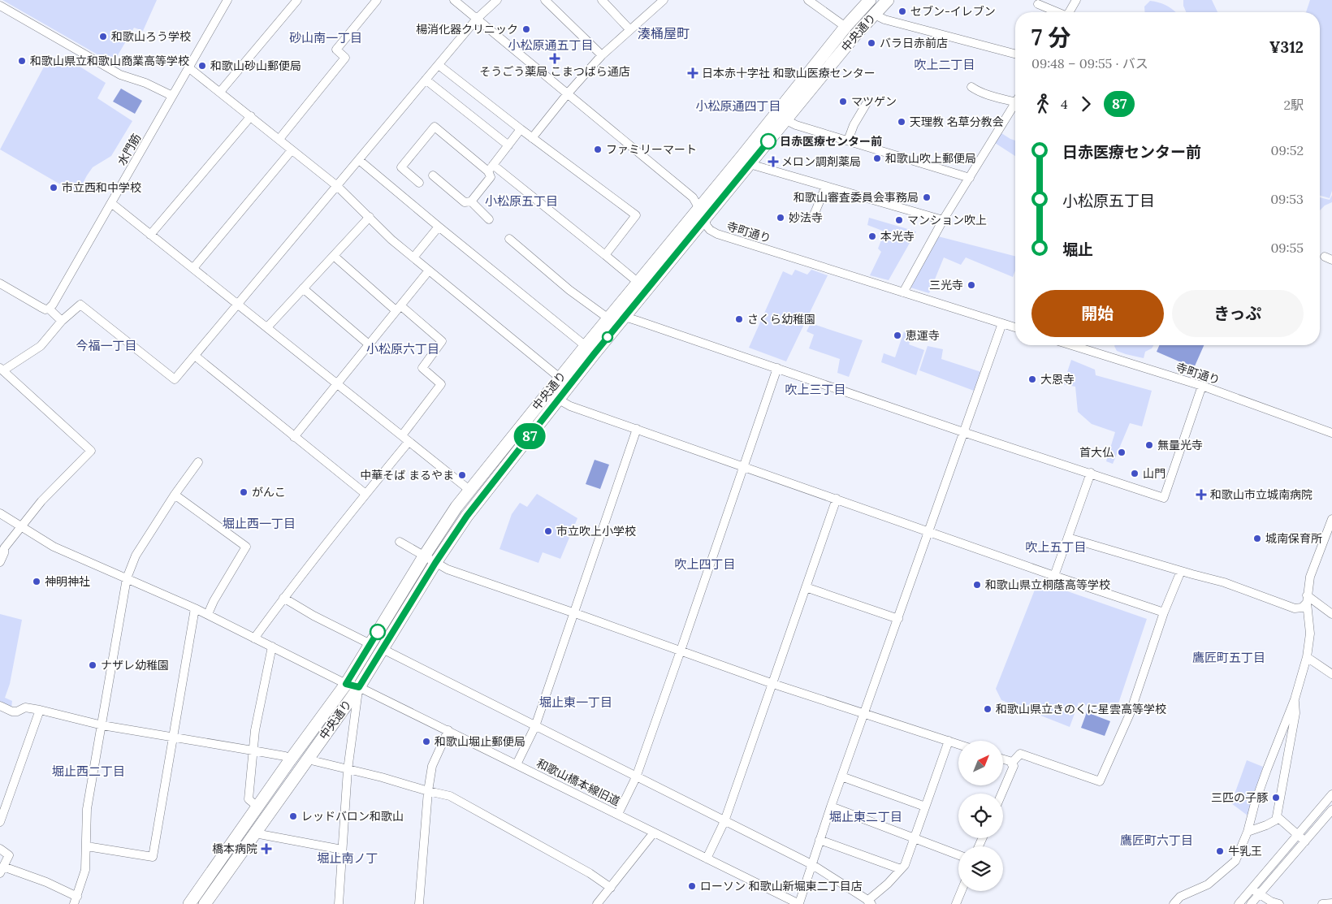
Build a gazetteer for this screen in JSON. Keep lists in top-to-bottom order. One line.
{"streets":{"highway":["中央通り"],"street":["水門筋","寺町通り","和歌山橋本線旧道"]},"crossings":[["中央通り","寺町通り"],["中央通り","和歌山橋本線旧道"]],"districts":["湊桶屋町","砂山南一丁目","小松原通五丁目","吹上二丁目","小松原通四丁目","小松原五丁目","今福一丁目","小松原六丁目","吹上三丁目","堀止西一丁目","吹上五丁目","吹上四丁目","鷹匠町五丁目","堀止東一丁目","堀止西二丁目","堀止東二丁目","鷹匠町六丁目","堀止南ノ丁"],"places":{"other":["セブン-イレブン","楊消化器クリニック","和歌山ろう学校","バラ日赤前店","和歌山県立和歌山商業高等学校","和歌山砂山郵便局","マツゲン","天理教 名草分教会","日赤医療センター前","ファミリーマート","和歌山吹上郵便局","市立西和中学校","和歌山審査委員会事務局","妙法寺","マンション吹上","本光寺","三光寺","さくら幼稚園","恵運寺","大恩寺","無量光寺","首大仏","山門","中華そば まるやま","がんこ","市立吹上小学校","城南保育所","神明神社","和歌山県立桐蔭高等学校","ナザレ幼稚園","和歌山県立きのくに星雲高等学校","和歌山堀止郵便局","三匹の子豚","レッドバロン和歌山","牛乳王","ローソン 和歌山新堀東二丁目店"],"health":["そうごう薬局 こまつばら通店","日本赤十字社 和歌山医療センター","メロン調剤薬局","和歌山市立城南病院","橋本病院"]},"lines":["bus line 87"],"north":"top right","page":{"on_map":"87","heading":["7 分","09:48 – 09:55 · バス","¥312"],"legs":["4","87","2駅"],"list":[{"name":"日赤医療センター前","value":"09:52"},{"name":"小松原五丁目","value":"09:53"},{"name":"堀止","value":"09:55"}],"buttons":["開始","きっぷ"]}}
